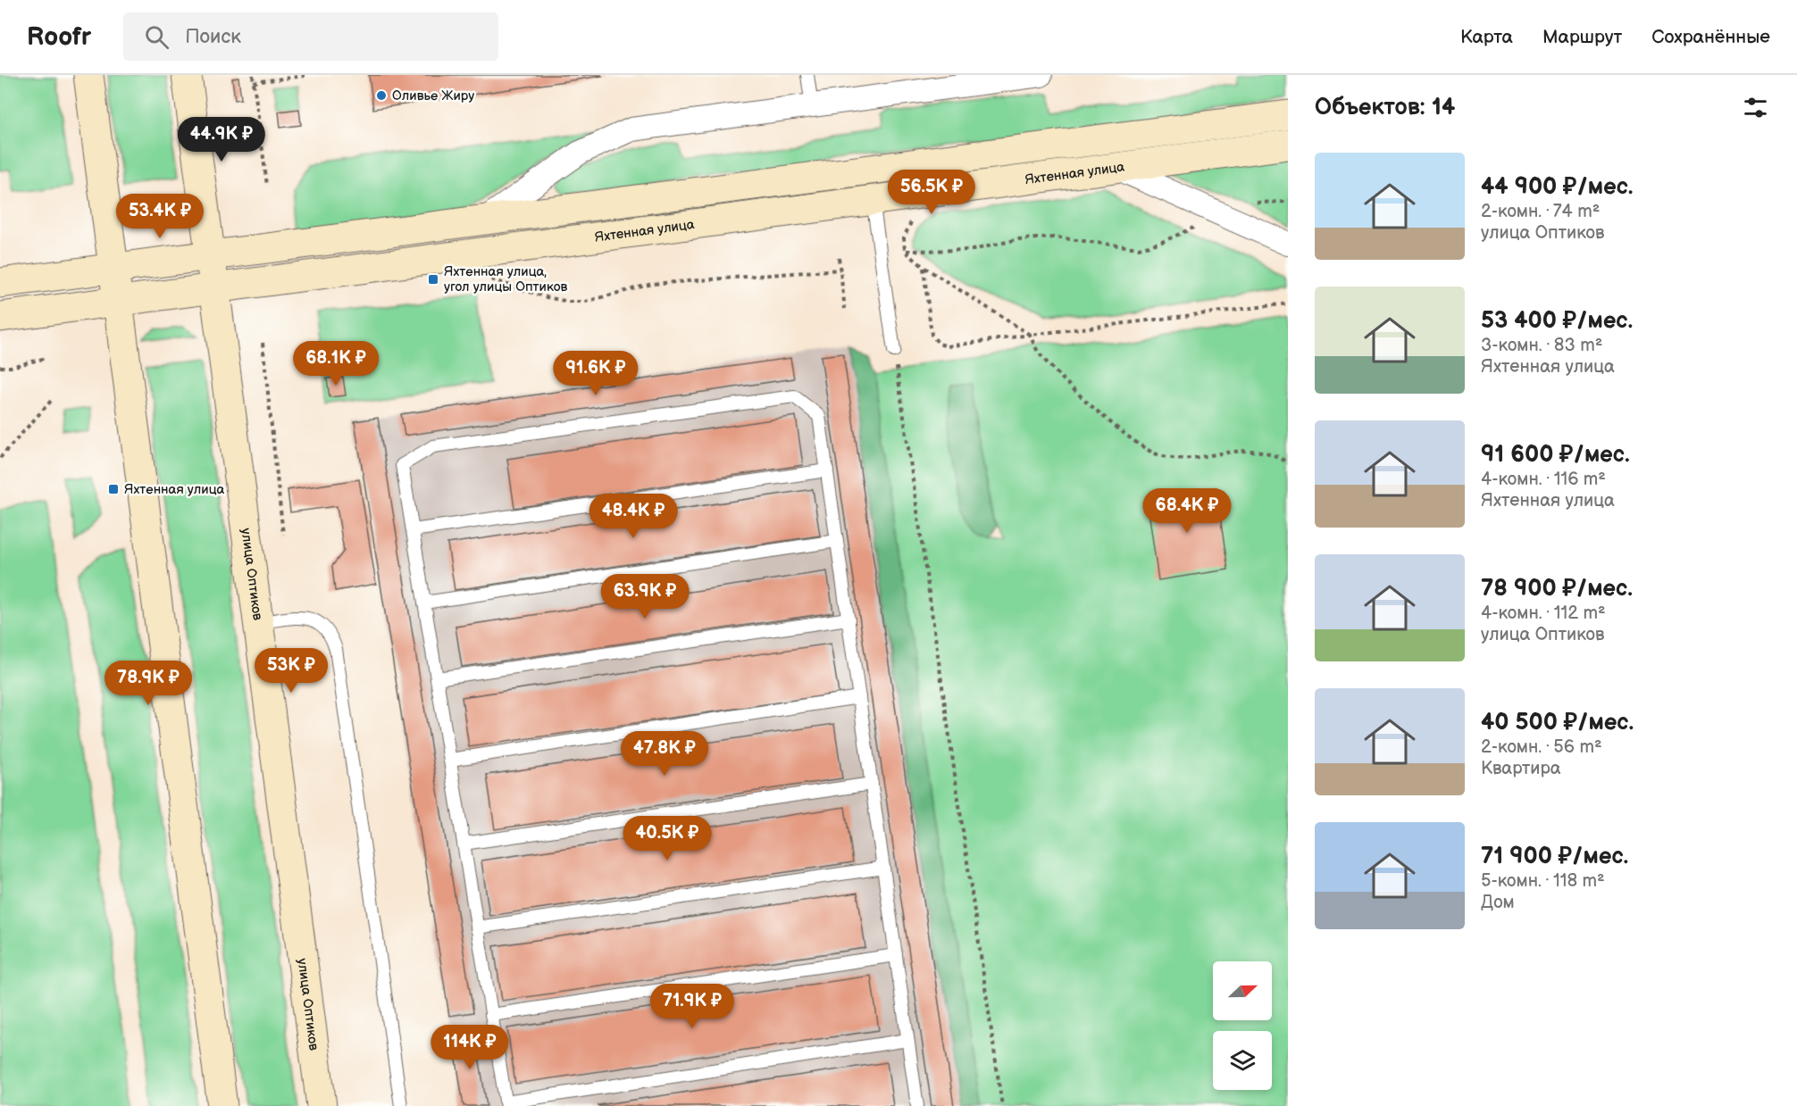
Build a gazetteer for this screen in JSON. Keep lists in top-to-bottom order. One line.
{"streets":{"street":["Яхтенная улица","улица Оптиков"]},"crossings":[["Яхтенная улица","улица Оптиков"]],"places":{"other":["Оливье Жиру"],"transit":["Яхтенная улица, угол улицы Оптиков","Яхтенная улица"]},"north":"right","page":{"header":"Roofr","search":"Поиск","nav":["Карта","Маршрут","Сохранённые"],"heading":"Объектов: 14","price":["44.9K ₽","56.5K ₽","53.4K ₽","68.1K ₽","91.6K ₽","68.4K ₽","48.4K ₽","63.9K ₽","53K ₽","78.9K ₽","47.8K ₽","40.5K ₽","71.9K ₽","114K ₽"],"list":[{"name":"44 900 ₽/мес.","note":"2-комн. · 74 m² · улица Оптиков"},{"name":"53 400 ₽/мес.","note":"3-комн. · 83 m² · Яхтенная улица"},{"name":"91 600 ₽/мес.","note":"4-комн. · 116 m² · Яхтенная улица"},{"name":"78 900 ₽/мес.","note":"4-комн. · 112 m² · улица Оптиков"},{"name":"40 500 ₽/мес.","note":"2-комн. · 56 m² · Квартира"},{"name":"71 900 ₽/мес.","note":"5-комн. · 118 m² · Дом"}]}}
